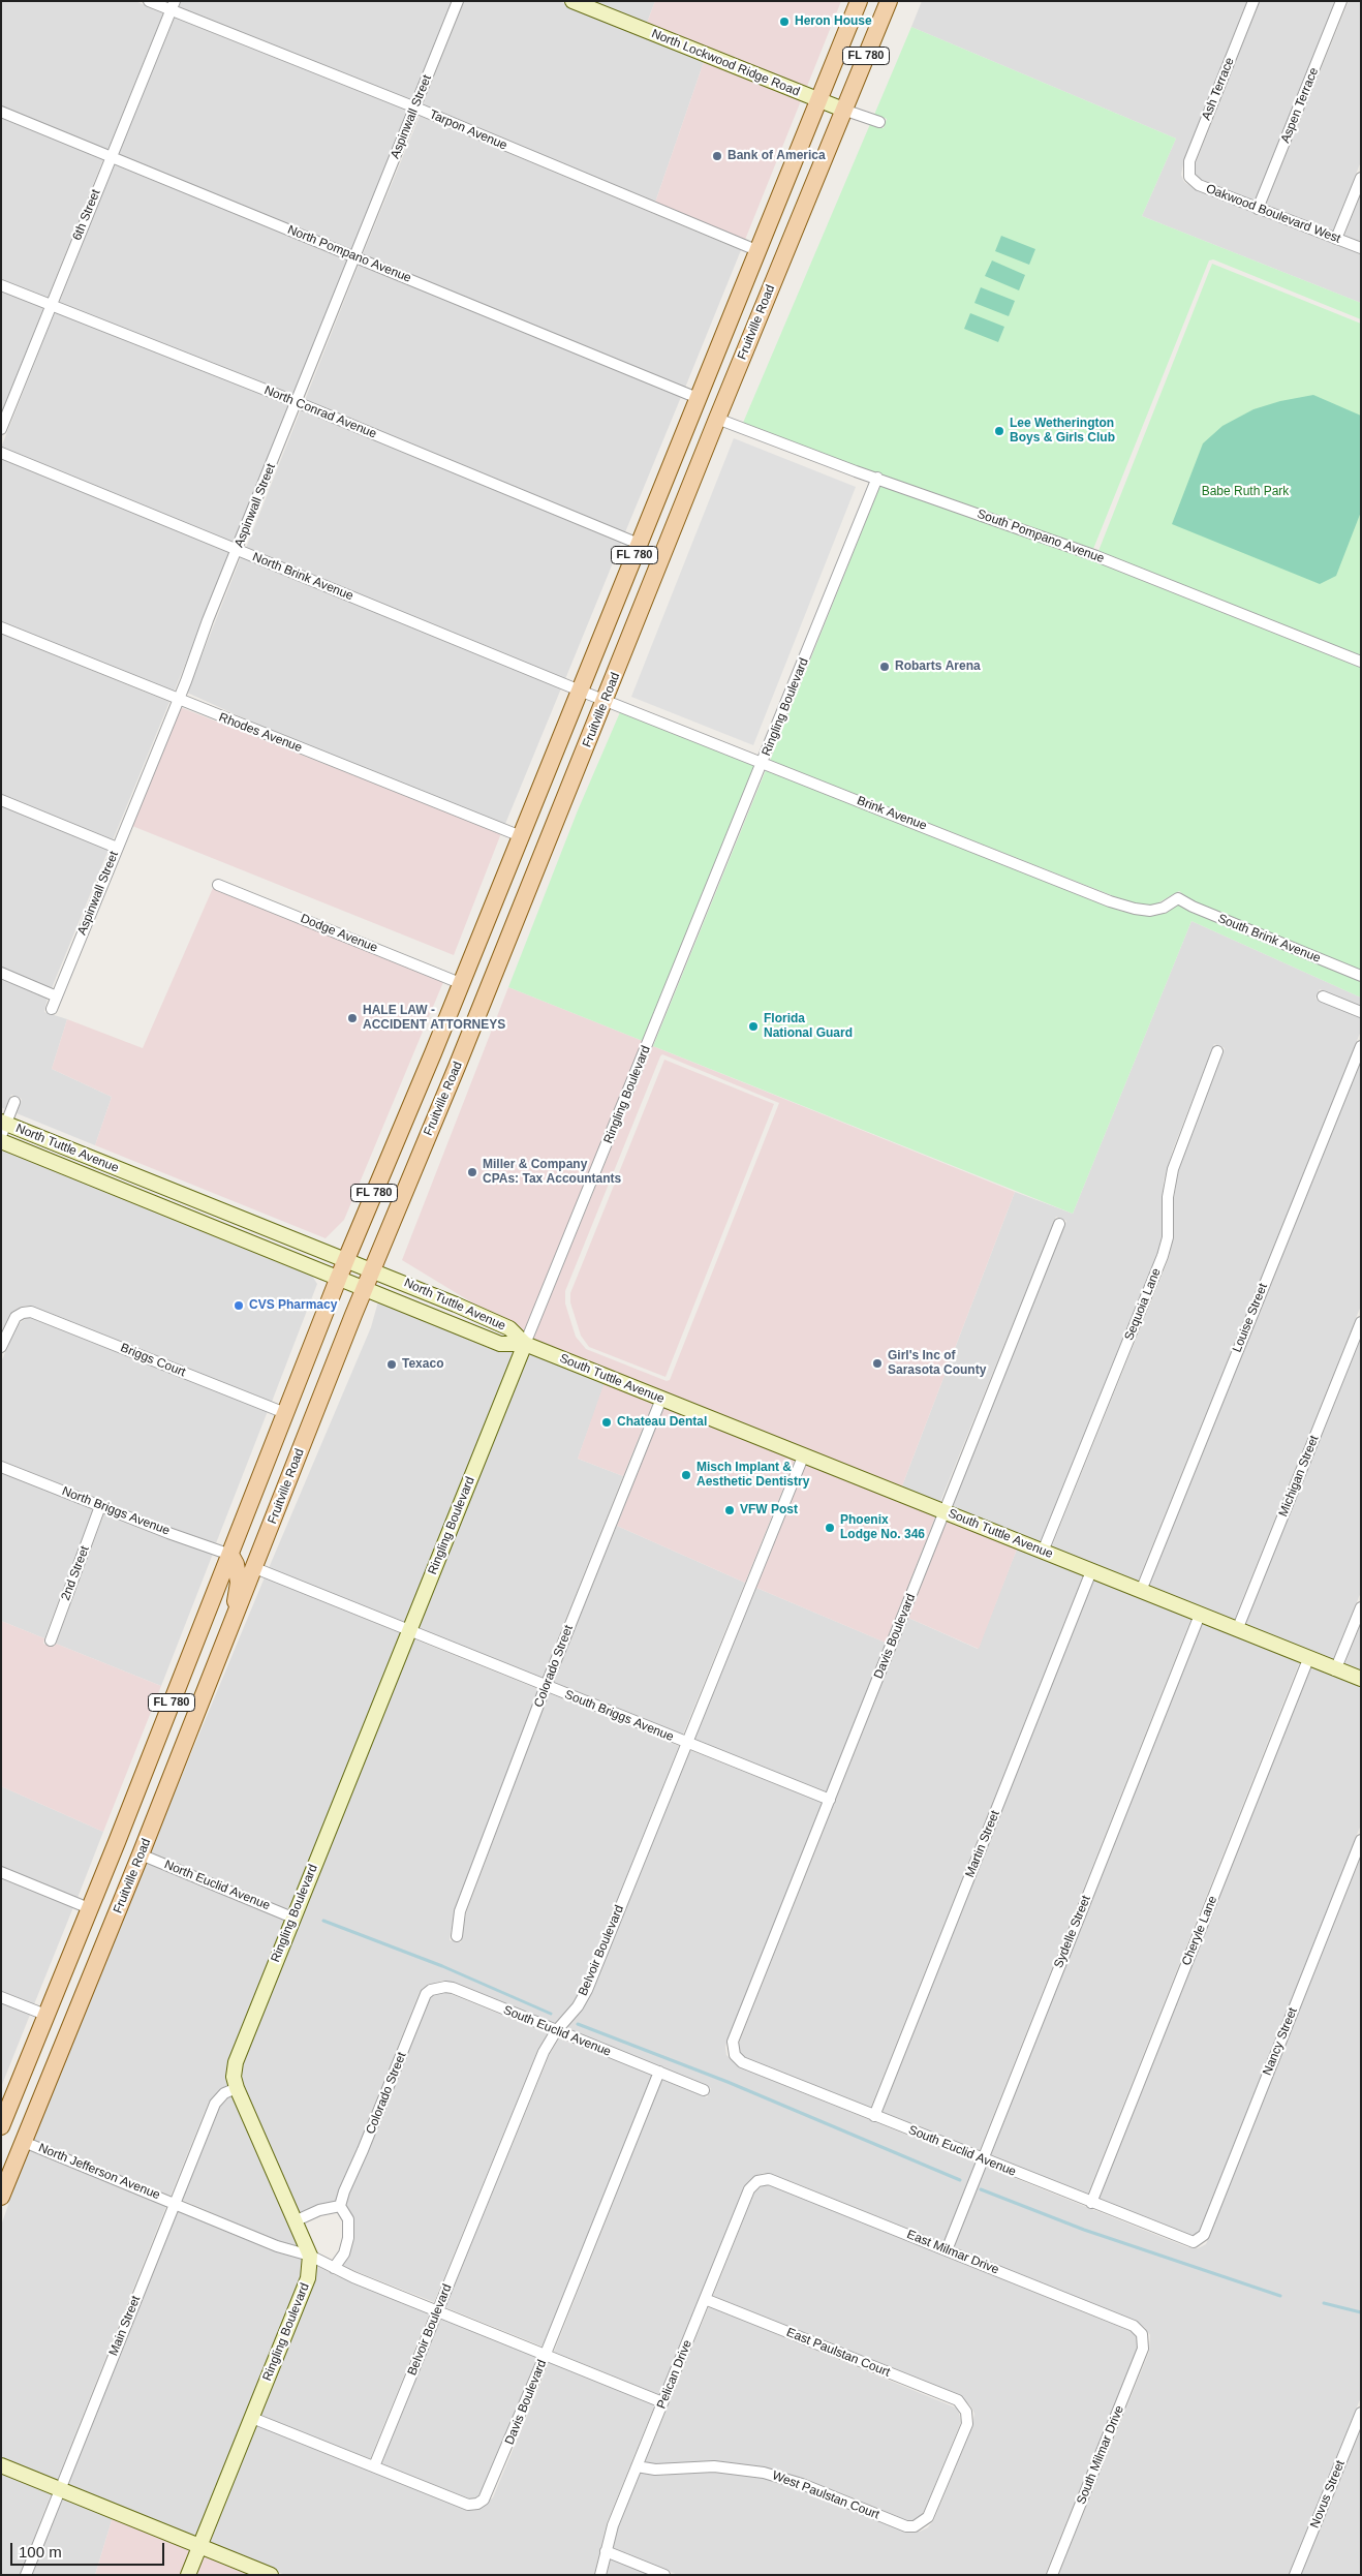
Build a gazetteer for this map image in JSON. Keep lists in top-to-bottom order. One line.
{"streets":{"main road":["FL 780","North Lockwood Ridge Road","Fruitville Road","Ringling Boulevard","North Tuttle Avenue","South Tuttle Avenue"],"street":["Ash Terrace","Aspen Terrace","Aspinwall Street","Tarpon Avenue","Oakwood Boulevard West","6th Street","North Pompano Avenue","North Conrad Avenue","South Pompano Avenue","North Brink Avenue","Rhodes Avenue","Brink Avenue","Dodge Avenue","South Brink Avenue","Sequoia Lane","Louise Street","Briggs Court","Michigan Street","North Briggs Avenue","2nd Street","Davis Boulevard","Colorado Street","South Briggs Avenue","Martin Street","North Euclid Avenue","Cheryle Lane","Sydelle Street","Belvoir Boulevard","South Euclid Avenue","Nancy Street","North Jefferson Avenue","East Milmar Drive","Main Street","East Paulstan Court","Pelican Drive","South Milmar Drive","Novus Street","West Paulstan Court"]},"crossings":[["North Lockwood Ridge Road","Fruitville Road"],["Ash Terrace","Oakwood Boulevard West"],["Aspen Terrace","Oakwood Boulevard West"],["Aspinwall Street","Tarpon Avenue"],["Aspinwall Street","North Pompano Avenue"],["Aspinwall Street","North Conrad Avenue"],["Aspinwall Street","North Brink Avenue"],["Aspinwall Street","Rhodes Avenue"],["Tarpon Avenue","6th Street"],["Tarpon Avenue","Fruitville Road"],["6th Street","North Pompano Avenue"],["6th Street","North Conrad Avenue"],["North Pompano Avenue","Fruitville Road"],["Fruitville Road","North Conrad Avenue"],["Fruitville Road","South Pompano Avenue"],["Fruitville Road","North Brink Avenue"],["Fruitville Road","Rhodes Avenue"],["Fruitville Road","Brink Avenue"],["Fruitville Road","Dodge Avenue"],["Fruitville Road","North Tuttle Avenue"],["Fruitville Road","Briggs Court"],["Fruitville Road","North Briggs Avenue"],["Fruitville Road","North Euclid Avenue"],["Fruitville Road","North Jefferson Avenue"],["South Pompano Avenue","Ringling Boulevard"],["North Brink Avenue","Brink Avenue"],["Ringling Boulevard","Brink Avenue"],["Ringling Boulevard","North Tuttle Avenue"],["Ringling Boulevard","South Tuttle Avenue"],["Ringling Boulevard","Davis Boulevard"],["Ringling Boulevard","South Briggs Avenue"],["Ringling Boulevard","North Euclid Avenue"],["Ringling Boulevard","North Jefferson Avenue"],["Ringling Boulevard","Main Street"],["Brink Avenue","South Brink Avenue"],["North Tuttle Avenue","South Tuttle Avenue"],["Sequoia Lane","South Tuttle Avenue"],["Louise Street","South Tuttle Avenue"],["South Tuttle Avenue","Michigan Street"],["South Tuttle Avenue","Davis Boulevard"],["South Tuttle Avenue","Colorado Street"],["South Tuttle Avenue","Martin Street"],["South Tuttle Avenue","Cheryle Lane"],["South Tuttle Avenue","Sydelle Street"],["South Tuttle Avenue","Belvoir Boulevard"],["North Briggs Avenue","2nd Street"],["Davis Boulevard","South Briggs Avenue"],["Davis Boulevard","Belvoir Boulevard"],["Davis Boulevard","South Euclid Avenue"],["Davis Boulevard","North Jefferson Avenue"],["Colorado Street","South Briggs Avenue"],["Colorado Street","South Euclid Avenue"],["South Briggs Avenue","Belvoir Boulevard"],["Martin Street","South Euclid Avenue"],["Cheryle Lane","South Euclid Avenue"],["Sydelle Street","South Euclid Avenue"],["Sydelle Street","East Milmar Drive"],["Belvoir Boulevard","South Euclid Avenue"],["Belvoir Boulevard","North Jefferson Avenue"],["South Euclid Avenue","Nancy Street"],["North Jefferson Avenue","Main Street"],["North Jefferson Avenue","Pelican Drive"],["East Milmar Drive","Pelican Drive"],["East Milmar Drive","South Milmar Drive"],["East Paulstan Court","Pelican Drive"],["East Paulstan Court","West Paulstan Court"],["Pelican Drive","West Paulstan Court"]],"parks":["Babe Ruth Park"],"places":["Heron House","Bank of America","Lee Wetherington Boys & Girls Club","Robarts Arena","HALE LAW - ACCIDENT ATTORNEYS","Florida National Guard","Miller & Company CPAs: Tax Accountants","CVS Pharmacy","Girl's Inc of Sarasota County","Texaco","Chateau Dental","Misch Implant & Aesthetic Dentistry","VFW Post","Phoenix Lodge No. 346"],"scale_bar":"100 m"}
